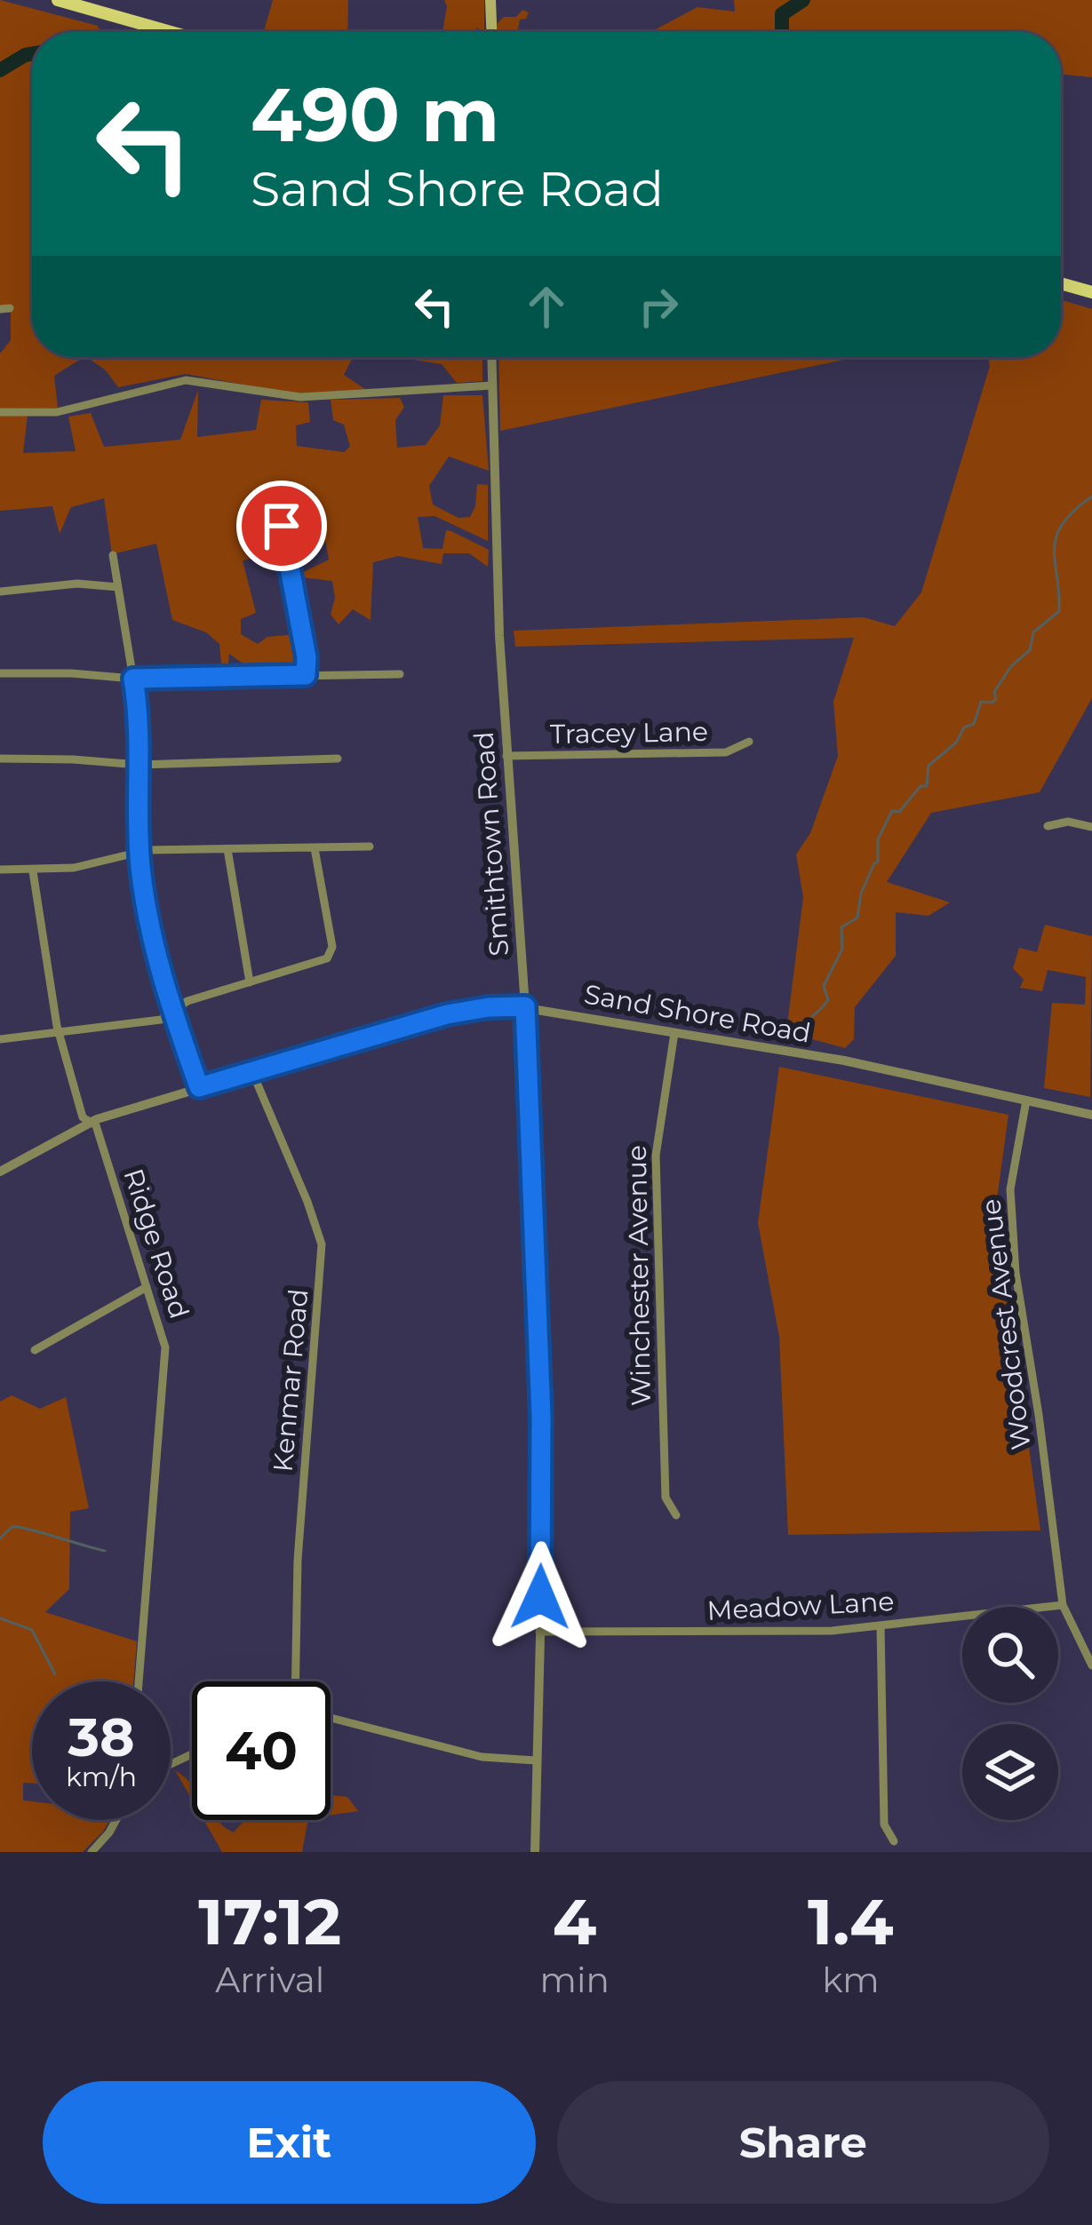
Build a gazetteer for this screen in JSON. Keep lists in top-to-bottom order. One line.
{"streets":{"street":["Tracey Lane","Smithtown Road","Sand Shore Road","Ridge Road","Winchester Avenue","Woodcrest Avenue","Kenmar Road","Meadow Lane"]},"crossings":[["Tracey Lane","Smithtown Road"],["Smithtown Road","Sand Shore Road"],["Smithtown Road","Meadow Lane"],["Sand Shore Road","Ridge Road"],["Sand Shore Road","Winchester Avenue"],["Sand Shore Road","Woodcrest Avenue"],["Sand Shore Road","Kenmar Road"],["Woodcrest Avenue","Meadow Lane"]],"page":{"turn":["490 m","Sand Shore Road"],"speed":"38 km/h","limit":"40","eta":["17:12","Arrival","4","min","1.4","km"],"buttons":["Exit","Share"]}}
